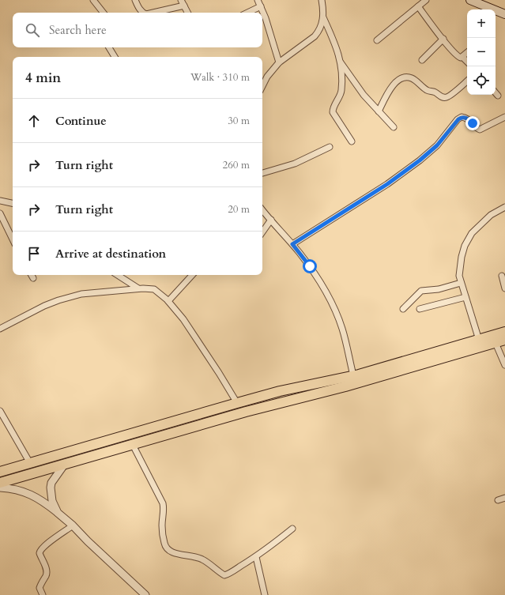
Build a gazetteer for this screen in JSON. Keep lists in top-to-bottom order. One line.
{"page":{"map_buttons":["+","−"],"search":"Search here","heading":["4 min","Walk · 310 m"],"list":[["Continue","30 m"],["Turn right","260 m"],["Turn right","20 m"],"Arrive at destination"]}}
